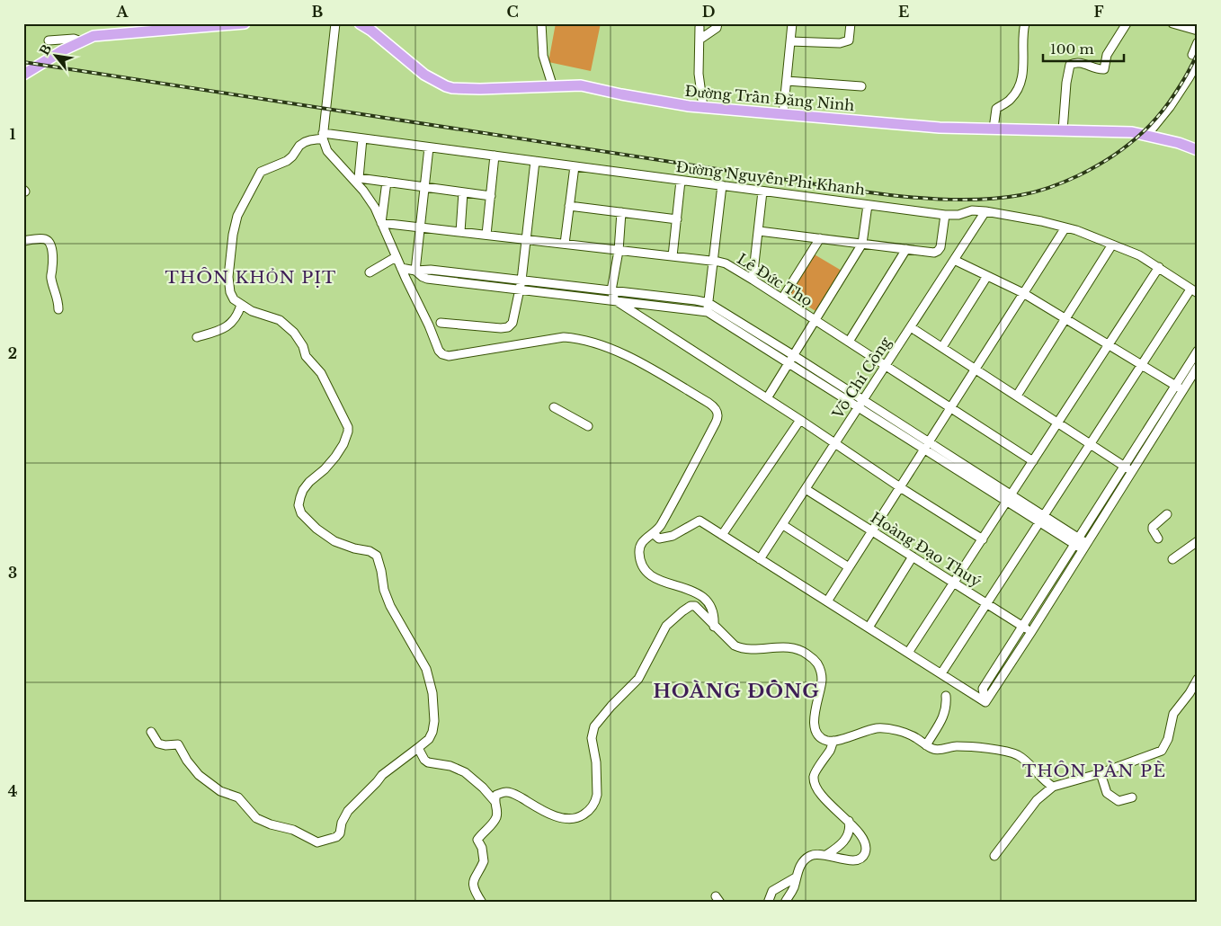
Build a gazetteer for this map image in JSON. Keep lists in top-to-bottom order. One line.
{"streets":{"main road":["Đường Trần Đăng Ninh"],"street":["Đường Nguyễn Phi Khanh","Lê Đức Thọ","Võ Chí Công","Hoàng Đạo Thuý"]},"crossings":[["Đường Nguyễn Phi Khanh","Võ Chí Công"],["Lê Đức Thọ","Võ Chí Công"],["Võ Chí Công","Hoàng Đạo Thuý"]],"districts":["THÔN KHỎN PỊT","HOÀNG ĐỒNG","THÔN PÀN PÈ"],"scale_bar":"100 m","north":"top left","grid":{"columns":["A","B","C","D","E","F"],"rows":["1","2","3","4"]}}
